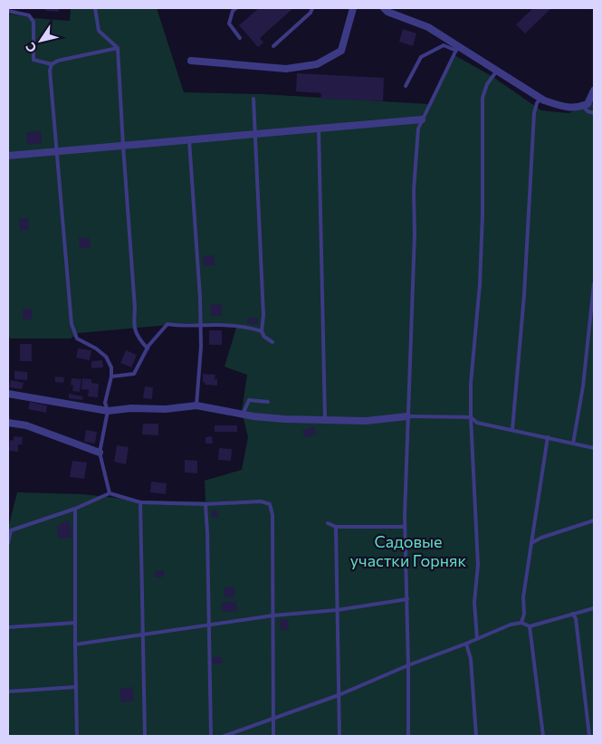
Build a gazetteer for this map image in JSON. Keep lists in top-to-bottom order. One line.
{"parks":["Садовые участки Горняк"],"north":"bottom left"}
